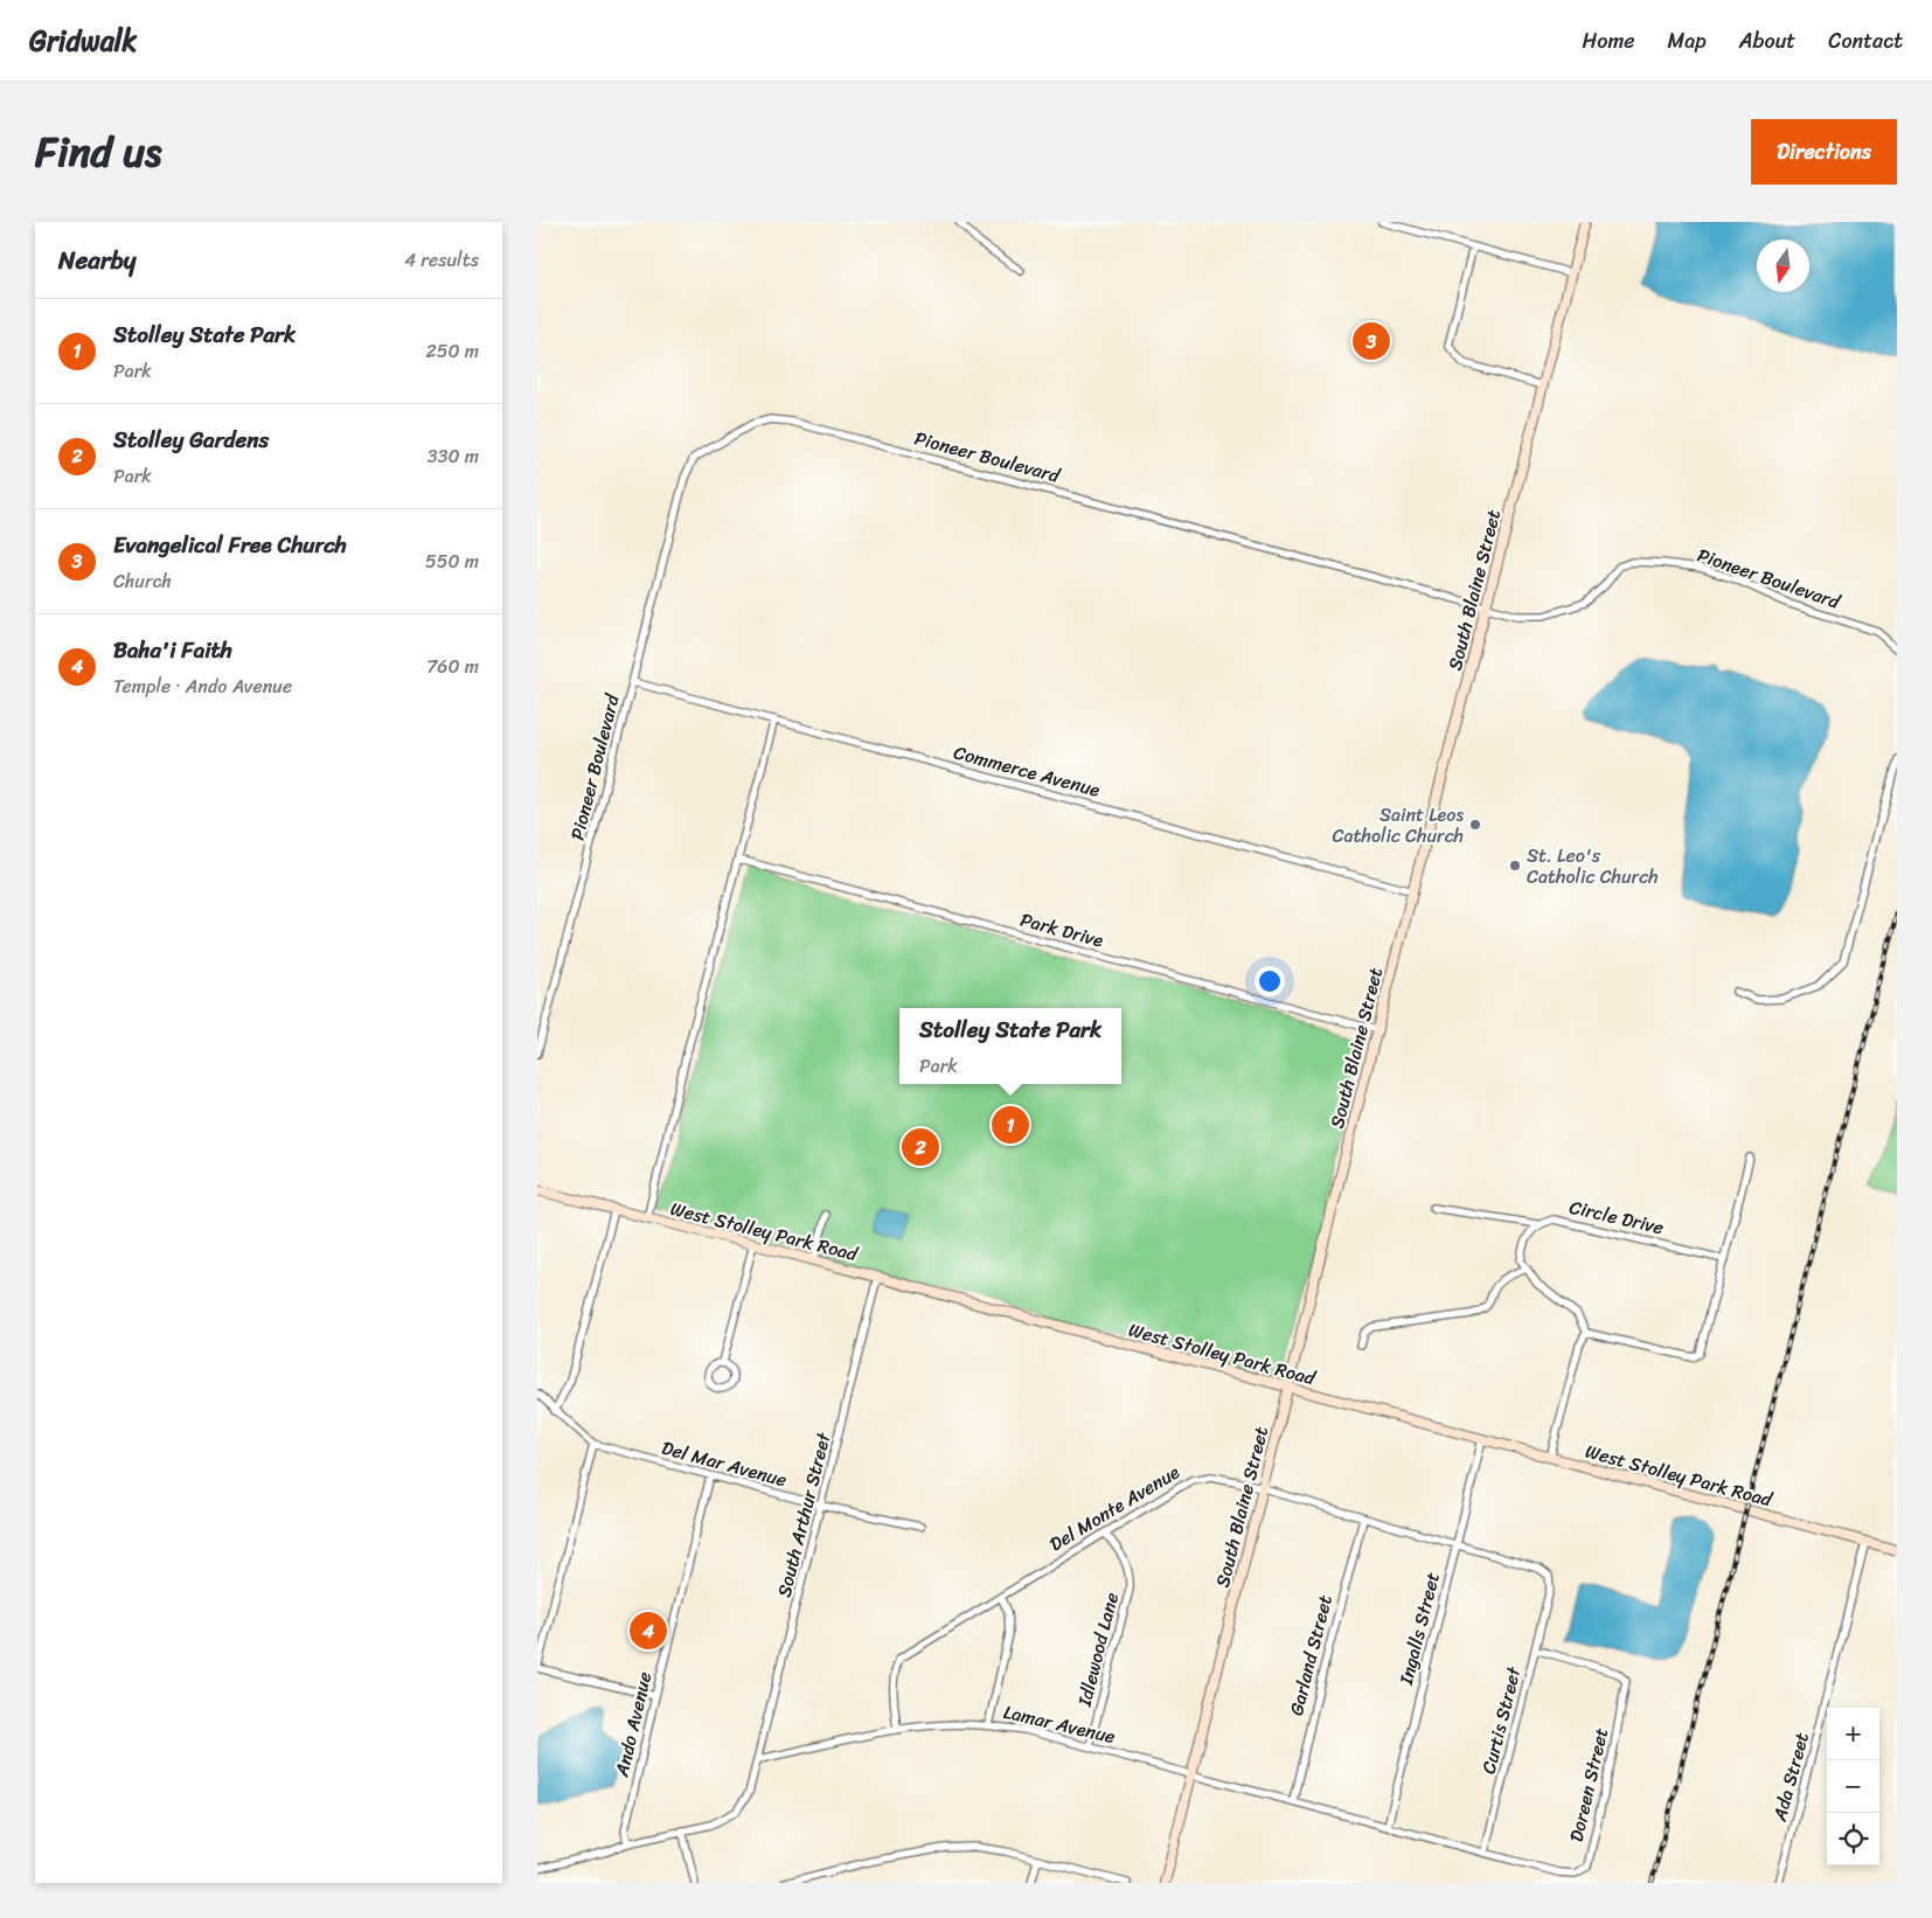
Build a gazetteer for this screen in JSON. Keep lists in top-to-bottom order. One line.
{"streets":{"street":["Pioneer Boulevard","South Blaine Street","Commerce Avenue","Park Drive","Circle Drive","West Stolley Park Road","Del Mar Avenue","Del Monte Avenue","South Arthur Street","Ingalls Street","Idlewood Lane","Garland Street","Curtis Street","Ando Avenue","Lamar Avenue","Ada Street","Doreen Street"]},"crossings":[["Pioneer Boulevard","South Blaine Street"],["Pioneer Boulevard","Commerce Avenue"],["South Blaine Street","Commerce Avenue"],["South Blaine Street","Park Drive"],["South Blaine Street","West Stolley Park Road"],["South Blaine Street","Del Monte Avenue"],["South Blaine Street","Lamar Avenue"],["West Stolley Park Road","South Arthur Street"],["West Stolley Park Road","Ingalls Street"],["West Stolley Park Road","Ada Street"],["Del Mar Avenue","South Arthur Street"],["Del Mar Avenue","Ando Avenue"],["Del Monte Avenue","Ingalls Street"],["Del Monte Avenue","Idlewood Lane"],["Del Monte Avenue","Garland Street"],["Del Monte Avenue","Curtis Street"],["Del Monte Avenue","Lamar Avenue"],["South Arthur Street","Lamar Avenue"],["Ingalls Street","Lamar Avenue"],["Idlewood Lane","Lamar Avenue"],["Garland Street","Lamar Avenue"],["Curtis Street","Lamar Avenue"],["Curtis Street","Doreen Street"],["Lamar Avenue","Doreen Street"]],"places":["Saint Leos Catholic Church","St. Leo's Catholic Church"],"north":"bottom","page":{"header":"Gridwalk","nav":["Home","Map","About","Contact"],"title":"Find us","buttons":"Directions","heading":["Nearby","4 results"],"list":[{"mark":"1","name":"Stolley State Park","note":"Park","value":"250 m"},{"mark":"2","name":"Stolley Gardens","note":"Park","value":"330 m"},{"mark":"3","name":"Evangelical Free Church","note":"Church","value":"550 m"},{"mark":"4","name":"Baha'i Faith","note":"Temple · Ando Avenue","value":"760 m"}],"pins":["3","1","2","4"],"popup":["Stolley State Park","Park"],"map_buttons":["+","−"]}}
